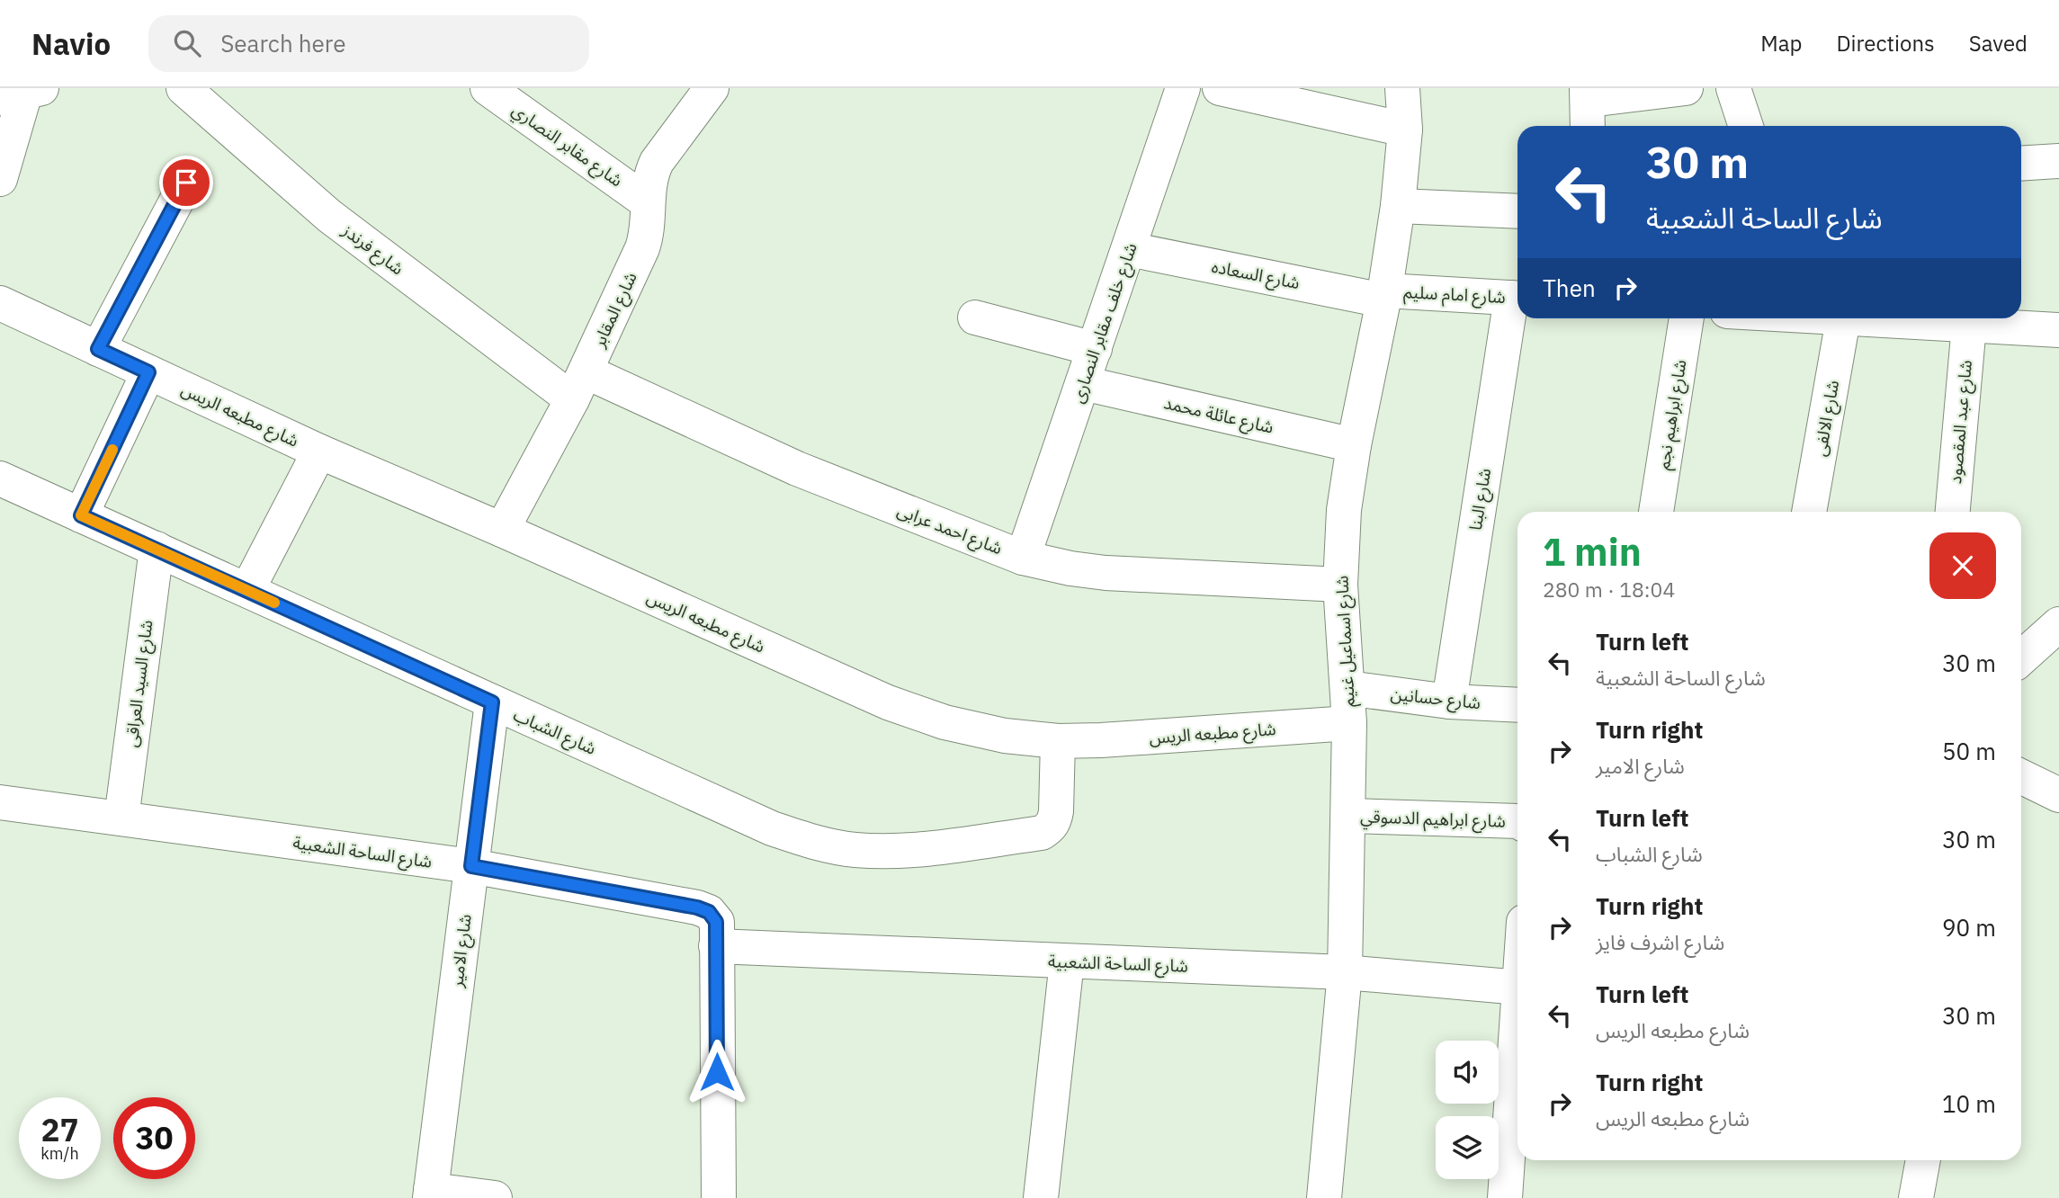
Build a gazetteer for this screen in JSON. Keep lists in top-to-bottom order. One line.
{"streets":{"street":["شارع مقابر النصاري","شارع فرندز","شارع السعاده","شارع امام سليم","شارع المقابر","شارع خلف مقابر النصارى","شارع مطبعه الريس","شارع عائلة محمد","شارع ابراهيم نجم","شارع الالفى","شارع عبد المقصود","شارع البنا","شارع احمد عرابى","شارع اسماعيل غنيم","شارع السيد العراقى","شارع حسانين","شارع الشباب","شارع ابراهيم الدسوقي","شارع الساحة الشعبية","شارع الامير"]},"crossings":[["شارع مقابر النصاري","شارع المقابر"],["شارع فرندز","شارع المقابر"],["شارع فرندز","شارع احمد عرابى"],["شارع السعاده","شارع امام سليم"],["شارع السعاده","شارع خلف مقابر النصارى"],["شارع السعاده","شارع اسماعيل غنيم"],["شارع امام سليم","شارع البنا"],["شارع امام سليم","شارع اسماعيل غنيم"],["شارع المقابر","شارع مطبعه الريس"],["شارع المقابر","شارع احمد عرابى"],["شارع خلف مقابر النصارى","شارع عائلة محمد"],["شارع خلف مقابر النصارى","شارع احمد عرابى"],["شارع مطبعه الريس","شارع اسماعيل غنيم"],["شارع مطبعه الريس","شارع الشباب"],["شارع عائلة محمد","شارع اسماعيل غنيم"],["شارع البنا","شارع حسانين"],["شارع احمد عرابى","شارع اسماعيل غنيم"],["شارع اسماعيل غنيم","شارع حسانين"],["شارع اسماعيل غنيم","شارع ابراهيم الدسوقي"],["شارع اسماعيل غنيم","شارع الساحة الشعبية"],["شارع السيد العراقى","شارع الشباب"],["شارع السيد العراقى","شارع الساحة الشعبية"],["شارع الشباب","شارع الامير"],["شارع الساحة الشعبية","شارع الامير"]],"page":{"header":"Navio","search":"Search here","nav":["Map","Directions","Saved"],"turn":["30 m","شارع الساحة الشعبية"],"then":"Then","heading":["1 min","280 m · 18:04"],"list":[{"name":"Turn left","note":"شارع الساحة الشعبية","value":"30 m"},{"name":"Turn right","note":"شارع الامير","value":"50 m"},{"name":"Turn left","note":"شارع الشباب","value":"30 m"},{"name":"Turn right","note":"شارع اشرف فايز","value":"90 m"},{"name":"Turn left","note":"شارع مطبعه الريس","value":"30 m"},{"name":"Turn right","note":"شارع مطبعه الريس","value":"10 m"}],"speed":"27 km/h","limit":"30"}}
